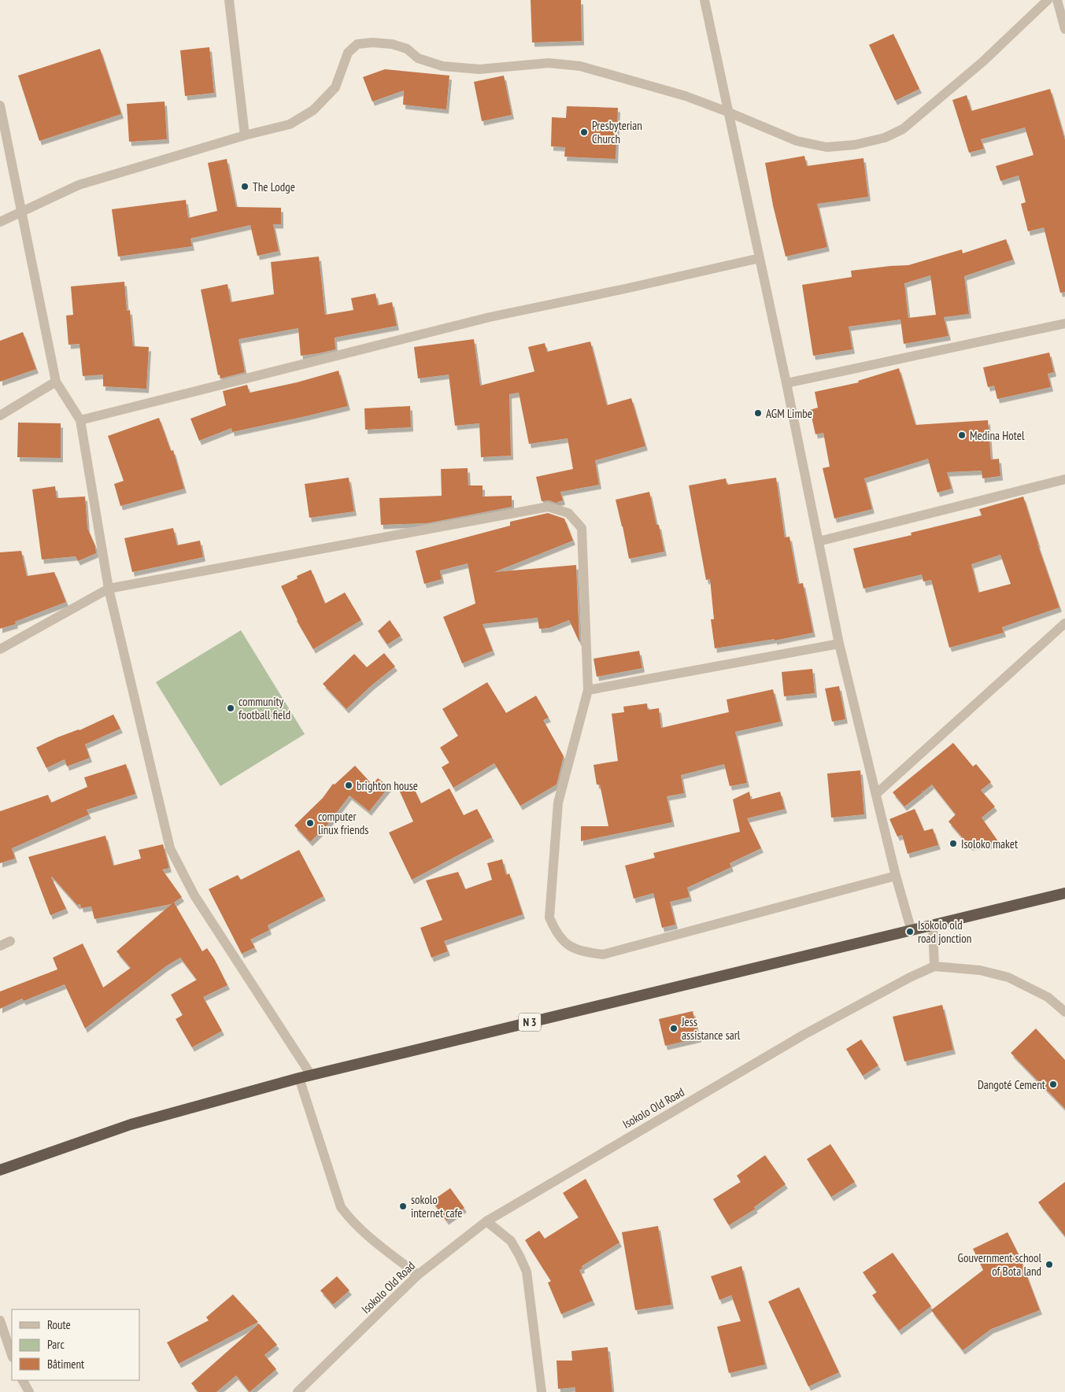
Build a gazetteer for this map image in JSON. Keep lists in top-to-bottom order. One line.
{"streets":{"highway":["N 3"],"street":["Isokolo Old Road"]},"places":["Presbyterian Church","The Lodge","AGM Limbe","Medina Hotel","community football field","brighton house","computer linux friends","Isoloko maket","Isokolo old road jonction","Jess assistance sarl","Dangoté Cement","sokolo internet cafe","Gouvernment school of Bota land"],"legend":["Route","Parc","Bâtiment"]}
